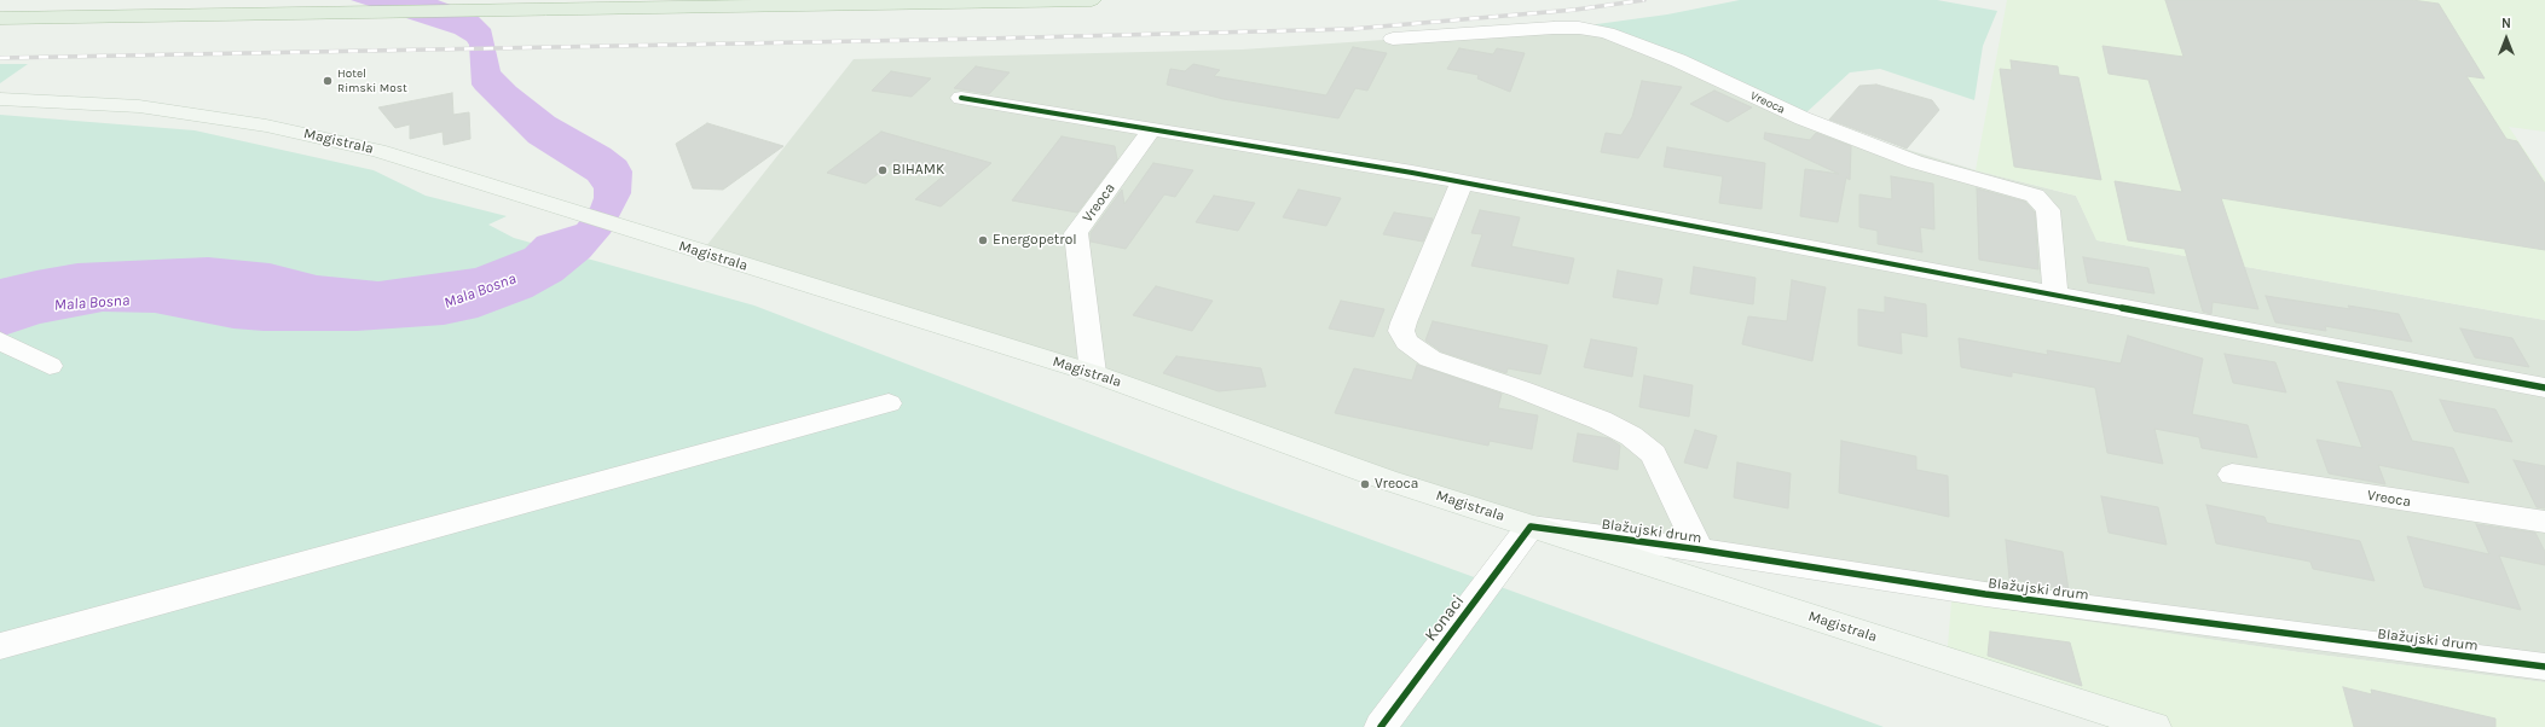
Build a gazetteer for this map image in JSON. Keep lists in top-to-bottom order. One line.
{"streets":{"main road":["Magistrala"],"street":["Vreoca","Blažujski drum","Konaci"]},"crossings":[["Vreoca","Magistrala"],["Magistrala","Blažujski drum"],["Magistrala","Konaci"],["Blažujski drum","Konaci"]],"water":["Mala Bosna"],"places":["Hotel Rimski Most","BIHAMK","Energopetrol","Vreoca"],"north":"top"}
